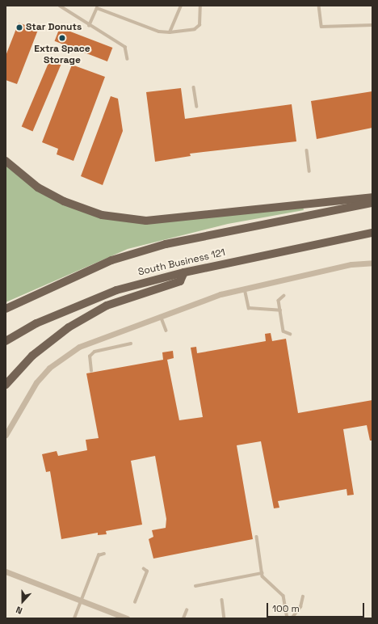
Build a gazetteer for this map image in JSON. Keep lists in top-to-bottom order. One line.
{"streets":{"main road":["South Business 121"]},"places":["Star Donuts","Extra Space Storage"],"scale_bar":"100 m","north":"bottom"}
